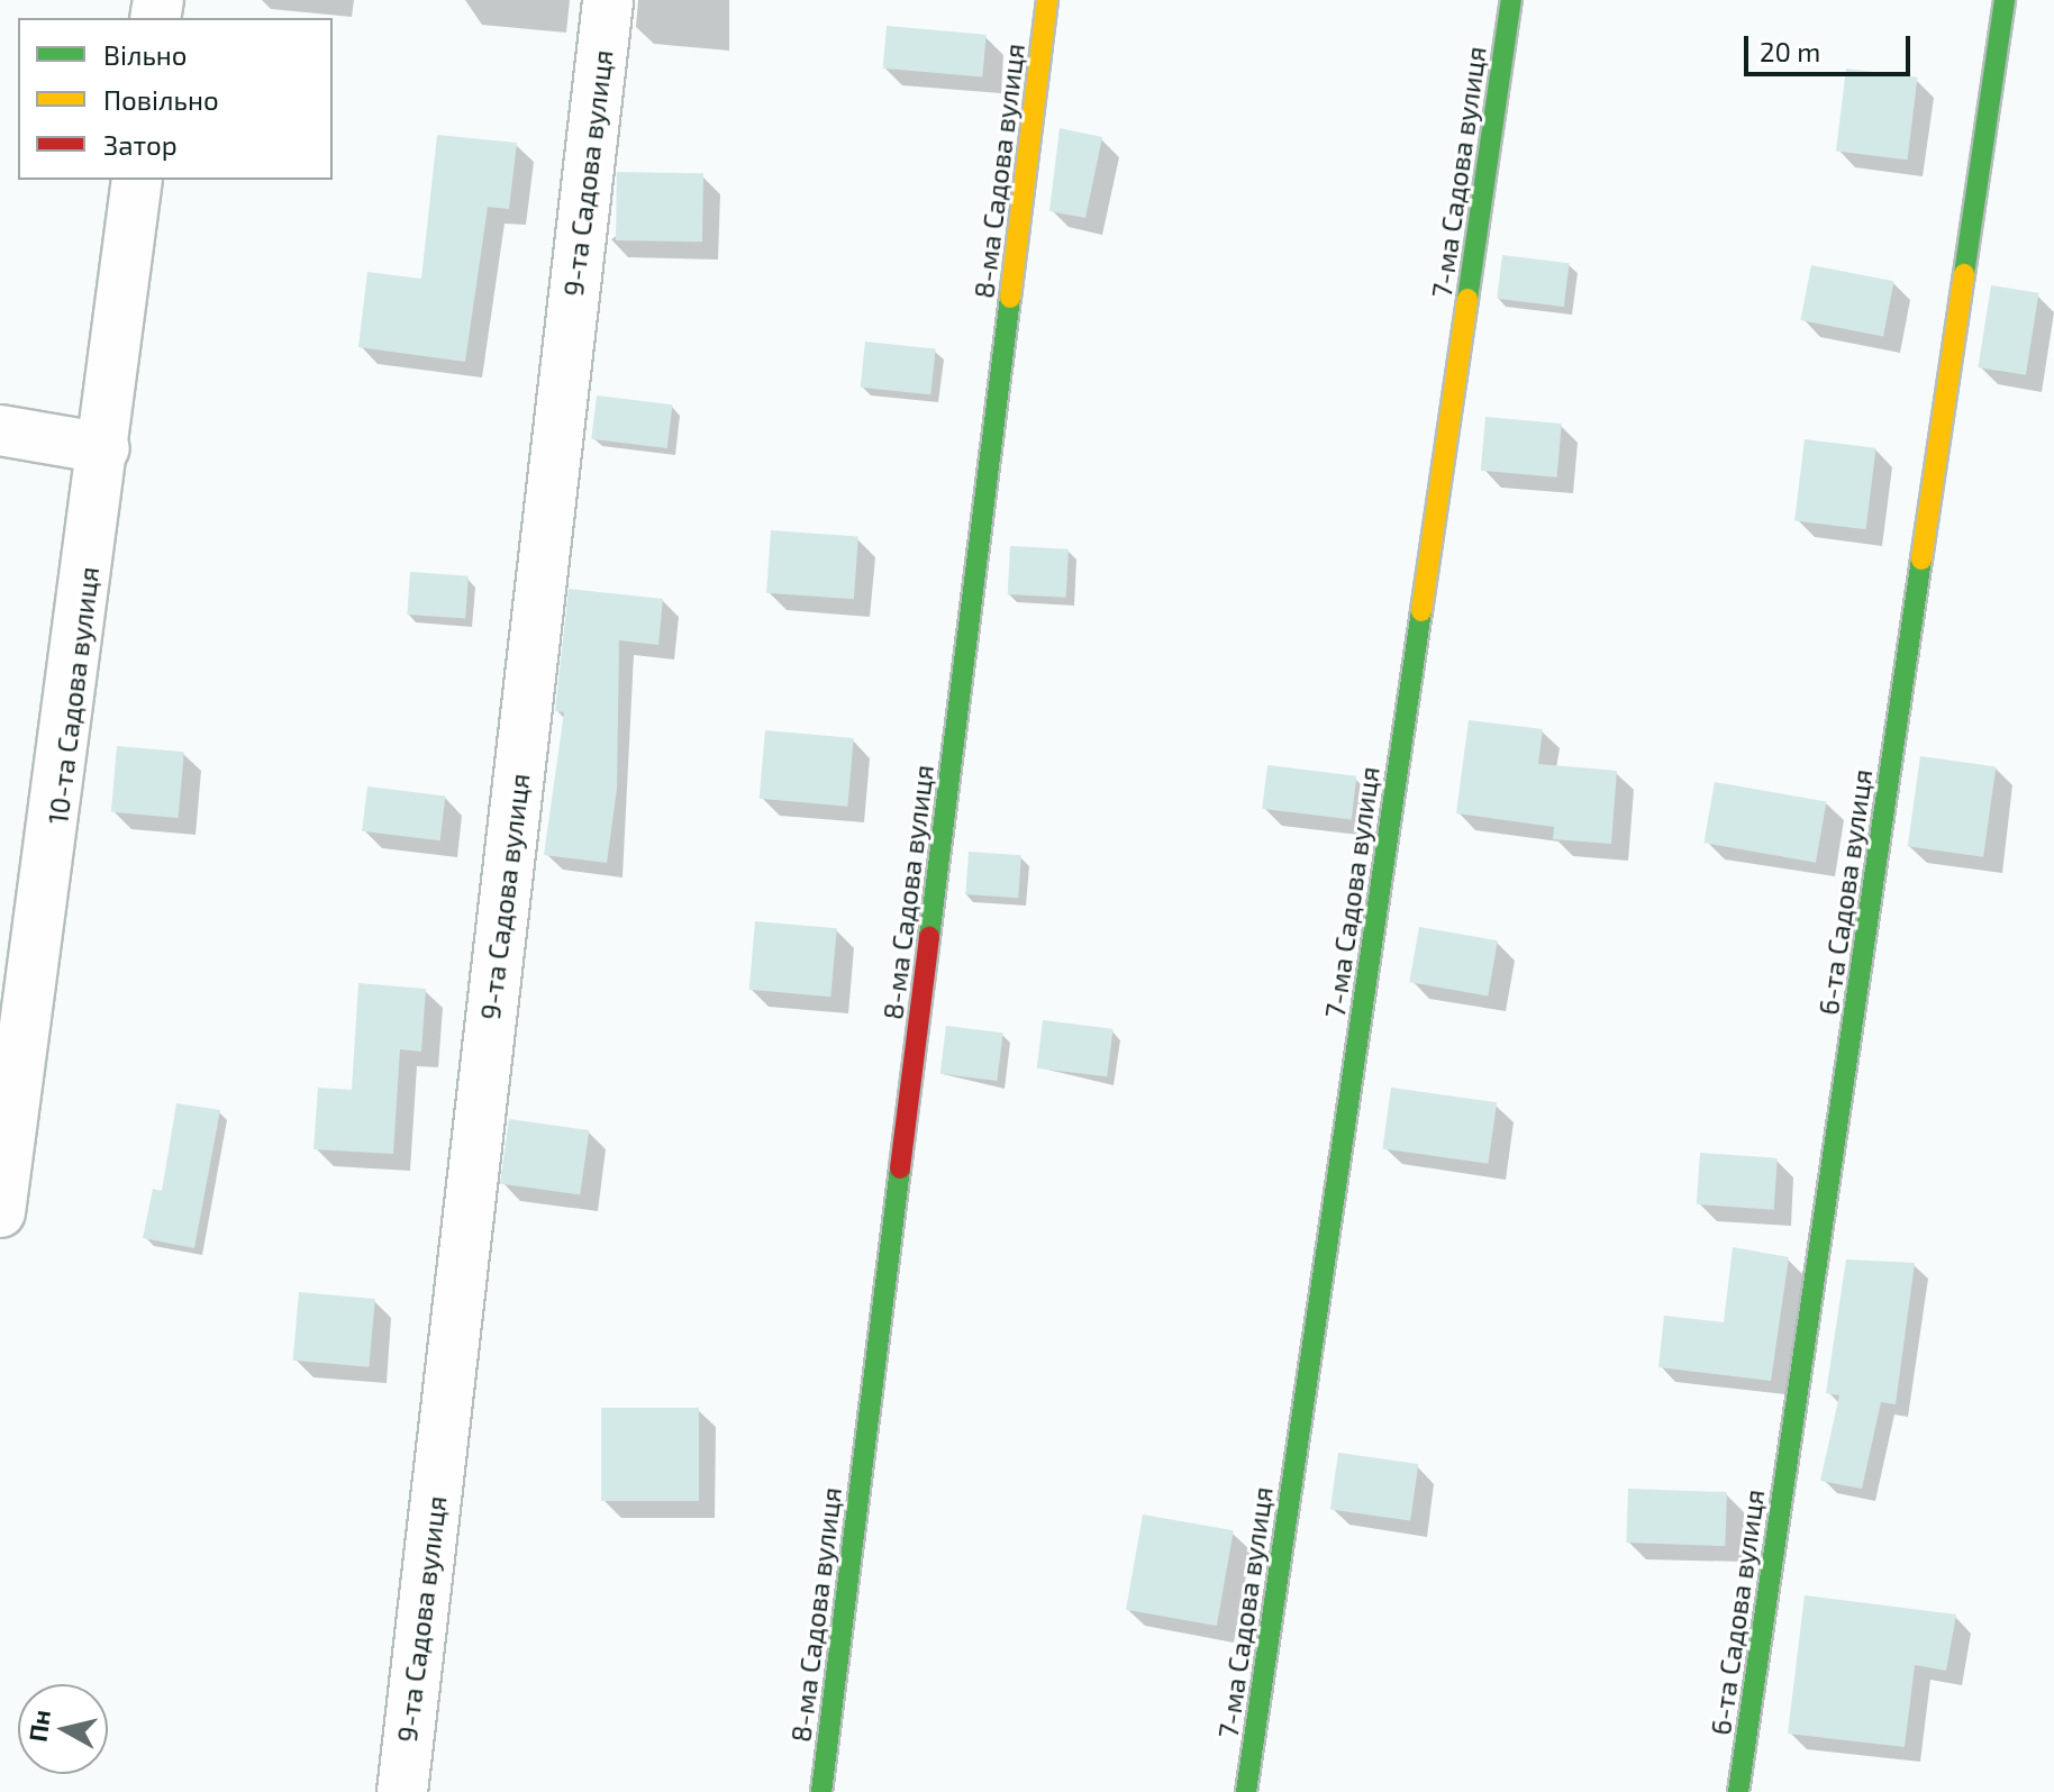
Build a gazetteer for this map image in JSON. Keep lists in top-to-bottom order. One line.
{"streets":{"street":["8-ма Садова вулиця","7-ма Садова вулиця","9-та Садова вулиця","10-та Садова вулиця","6-та Садова вулиця"]},"legend":["Вільно","Повільно","Затор"],"scale_bar":"20 m","north":"left"}
